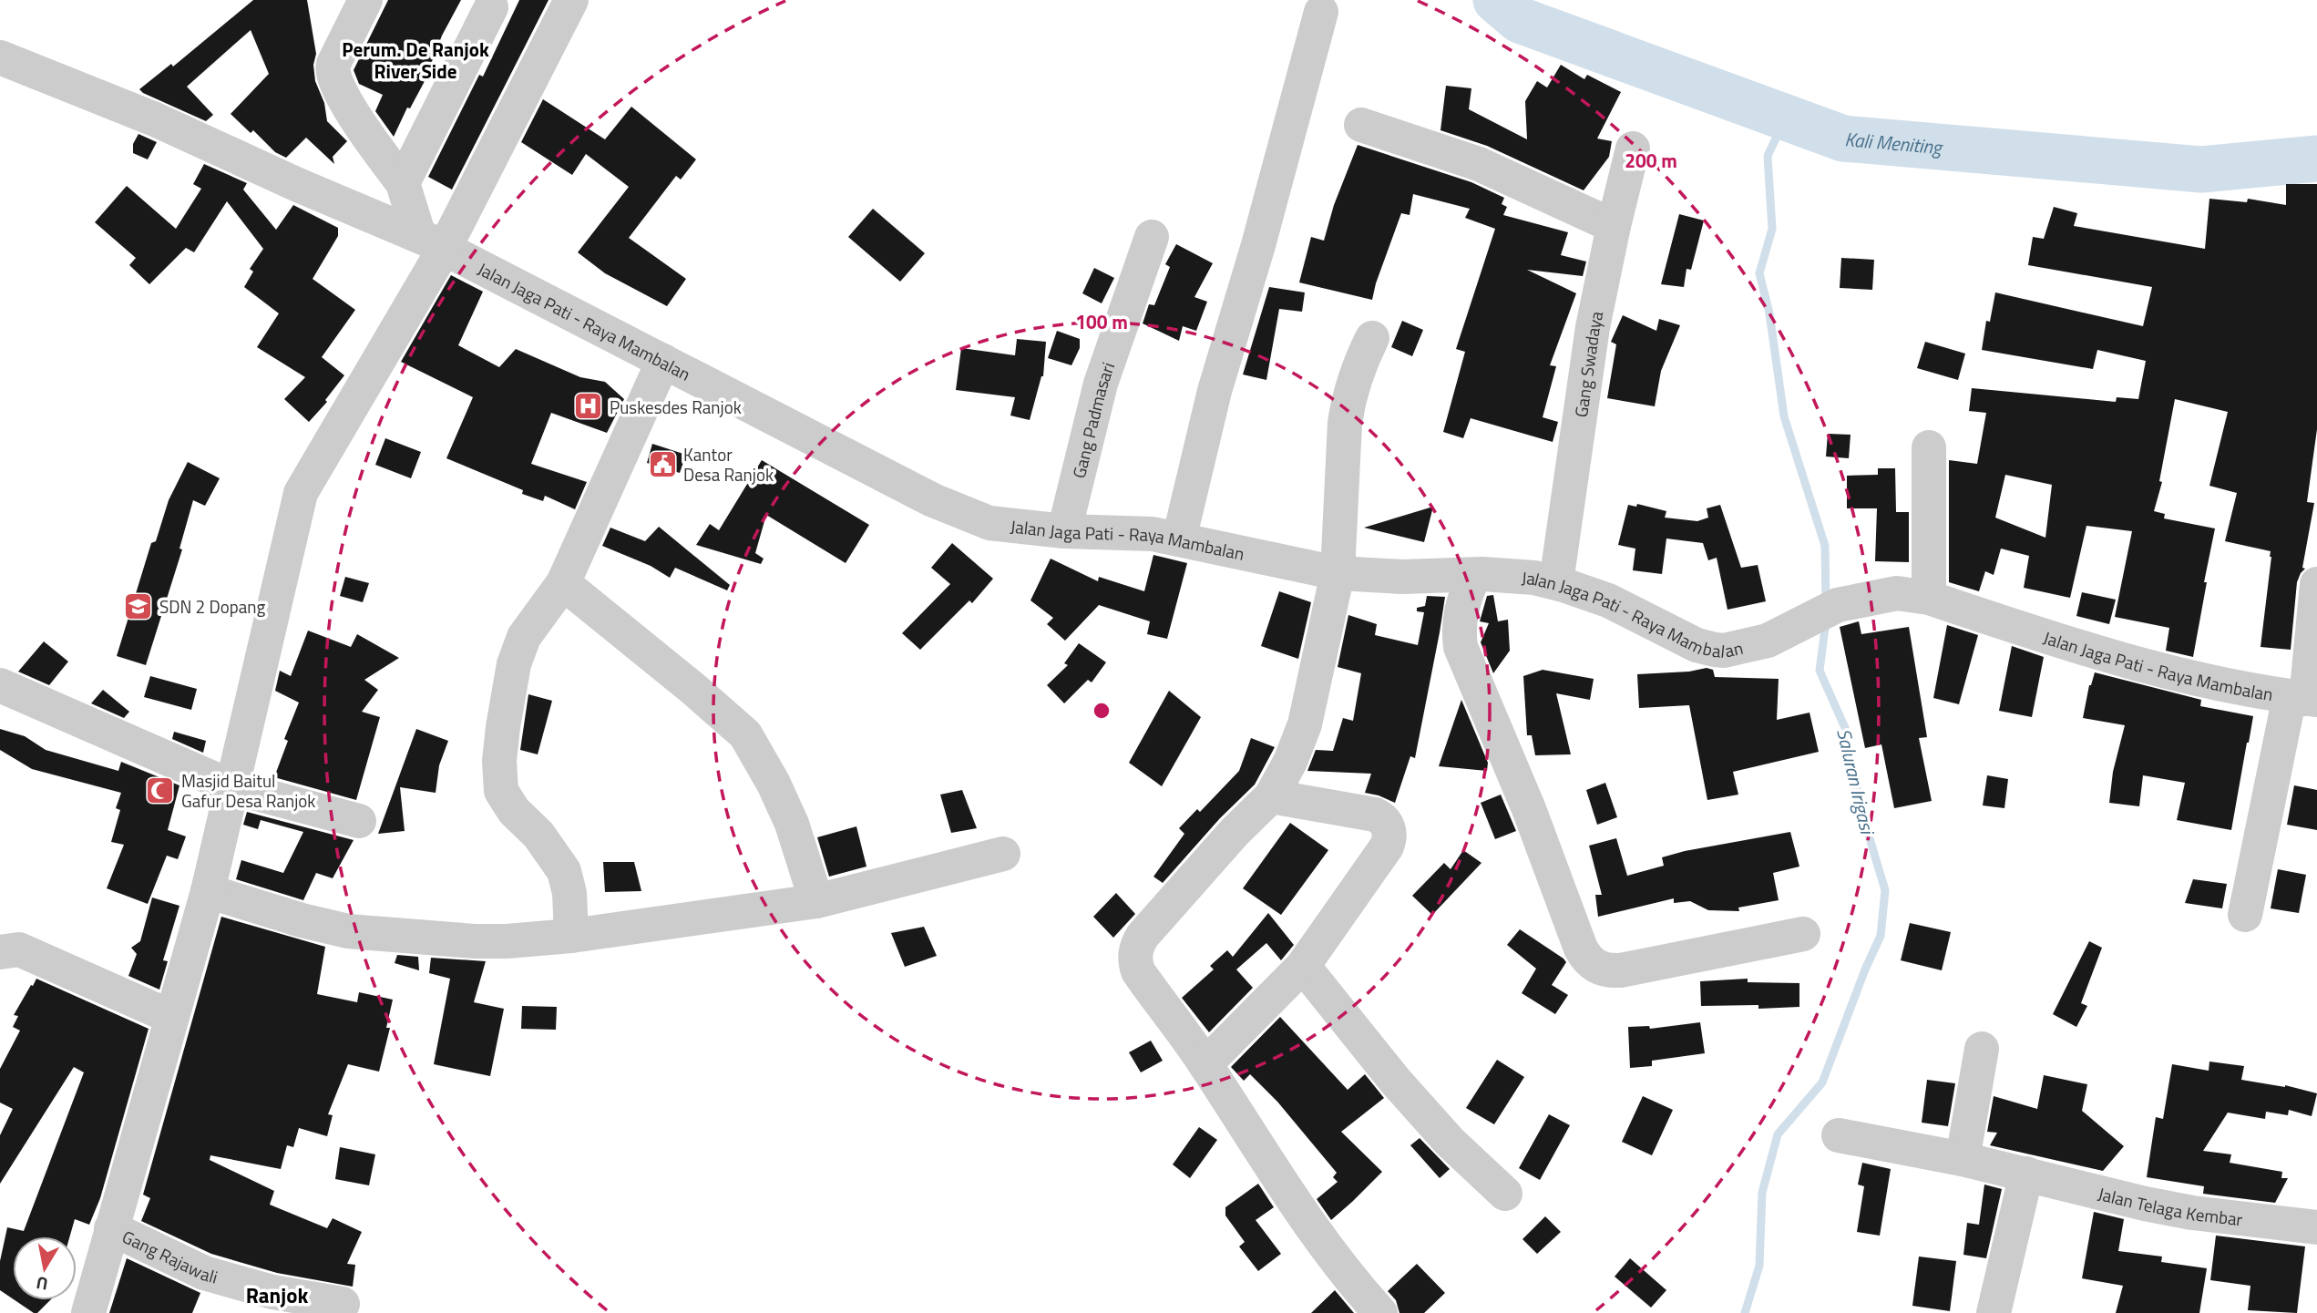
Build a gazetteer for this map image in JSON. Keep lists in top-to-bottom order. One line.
{"streets":{"street":["Jalan Jaga Pati - Raya Mambalan","Gang Swadaya","Gang Padmasari","Jalan Telaga Kembar","Gang Rajawali"]},"crossings":[["Jalan Jaga Pati - Raya Mambalan","Gang Swadaya"],["Jalan Jaga Pati - Raya Mambalan","Gang Padmasari"]],"districts":["Perum. De Ranjok River Side","Ranjok"],"water":["Kali Meniting","Saluran Irigasi"],"places":{"hospital":["Puskesdes Ranjok"],"public building":["Kantor Desa Ranjok"],"school or university":["SDN 2 Dopang"],"mosque":["Masjid Baitul Gafur Desa Ranjok"]},"north":"bottom","rings":["200 m","100 m"]}
